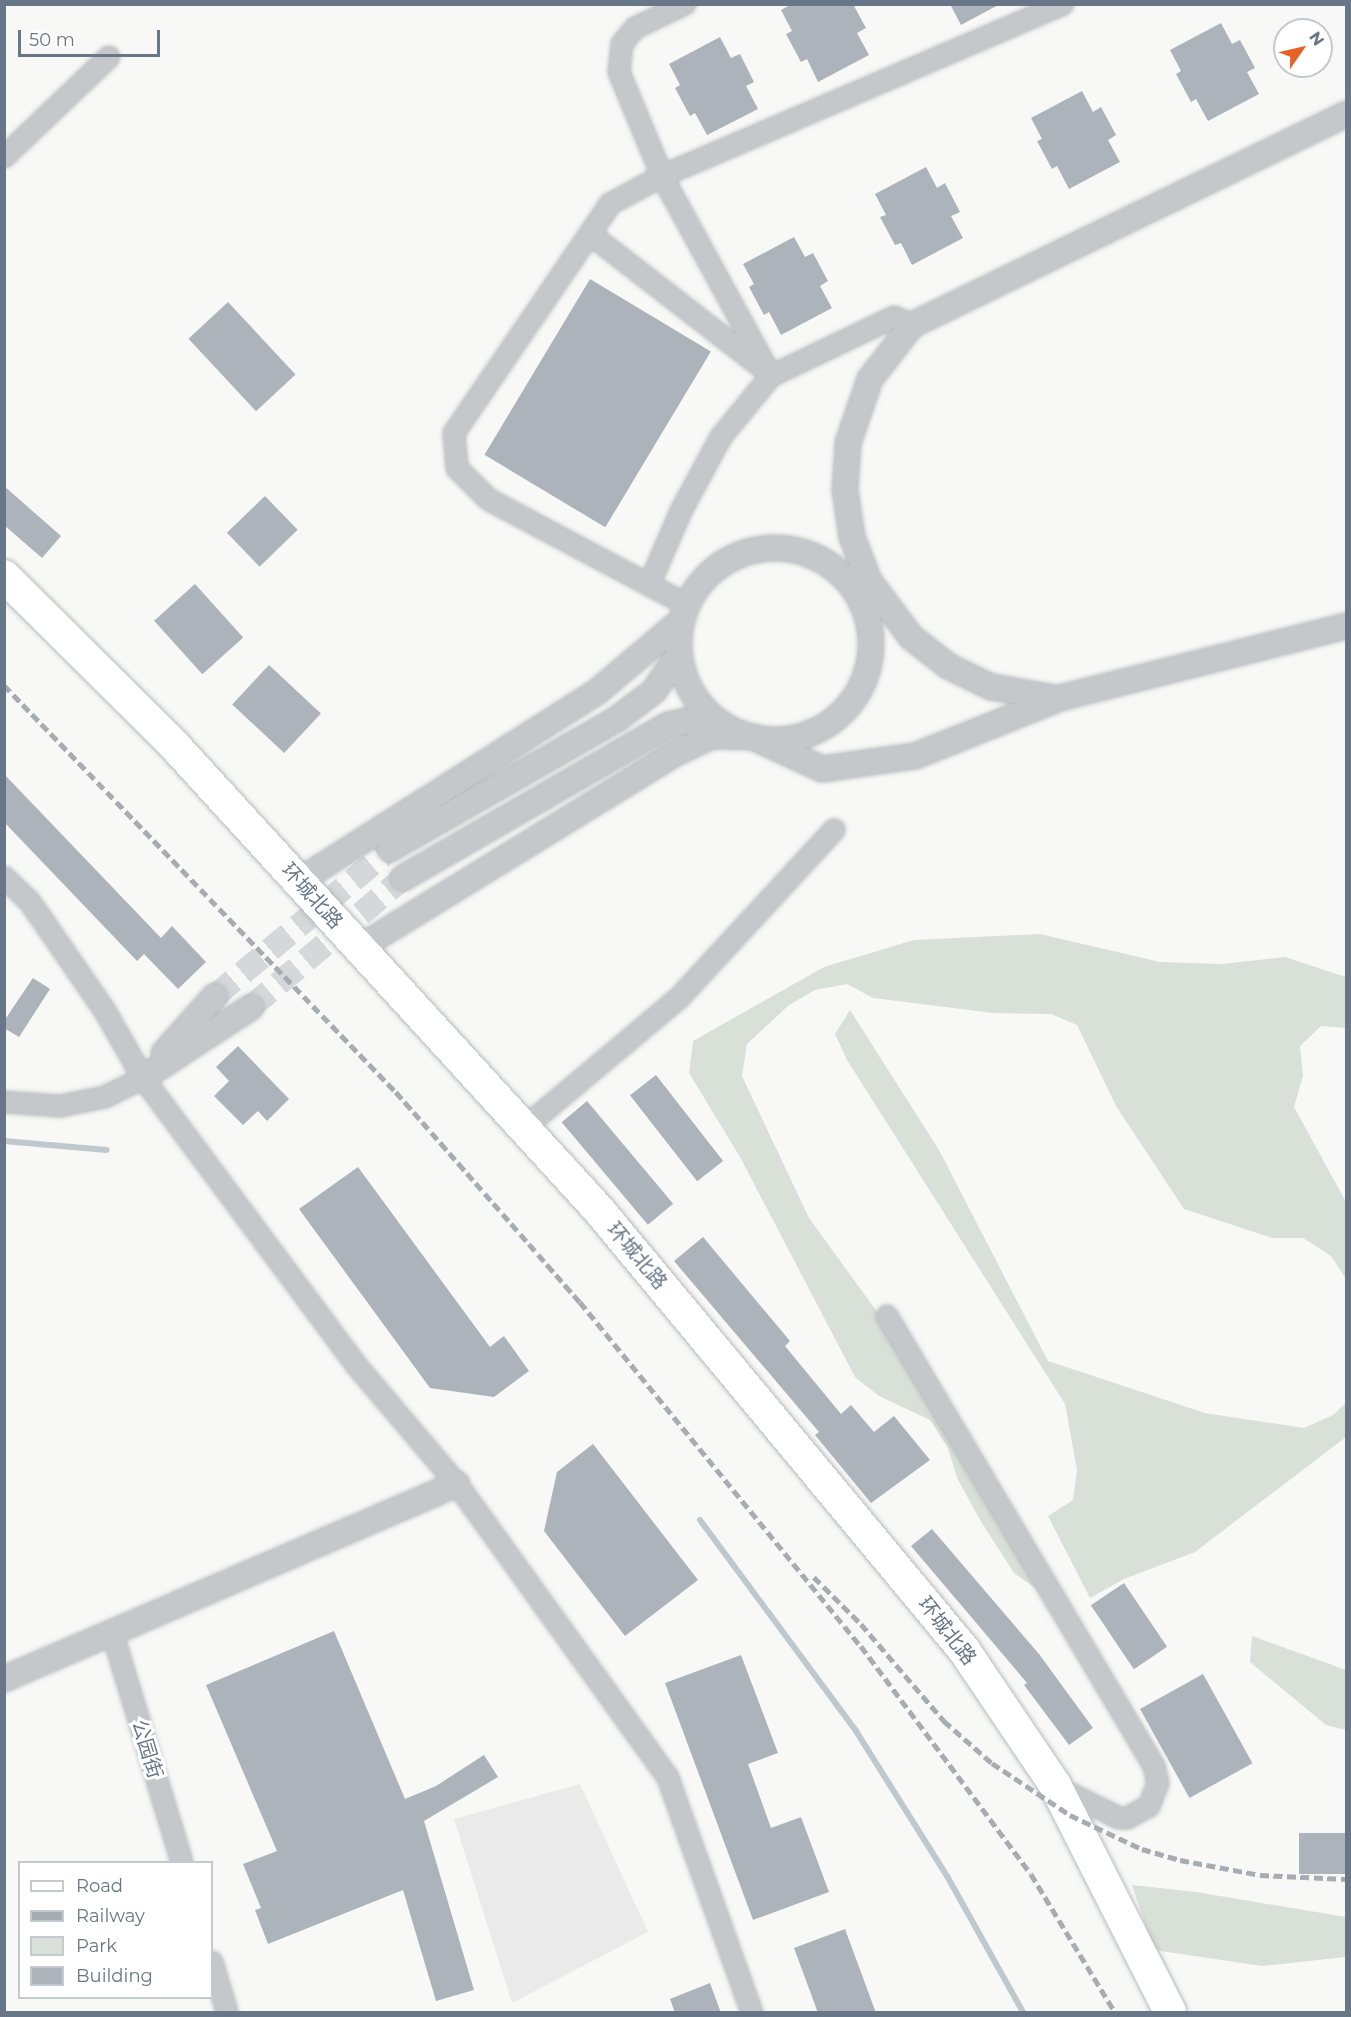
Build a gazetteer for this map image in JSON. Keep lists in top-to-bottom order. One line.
{"streets":{"main road":["环城北路"],"street":["公园街"]},"legend":["Road","Railway","Park","Building"],"scale_bar":"50 m","north":"top right"}
